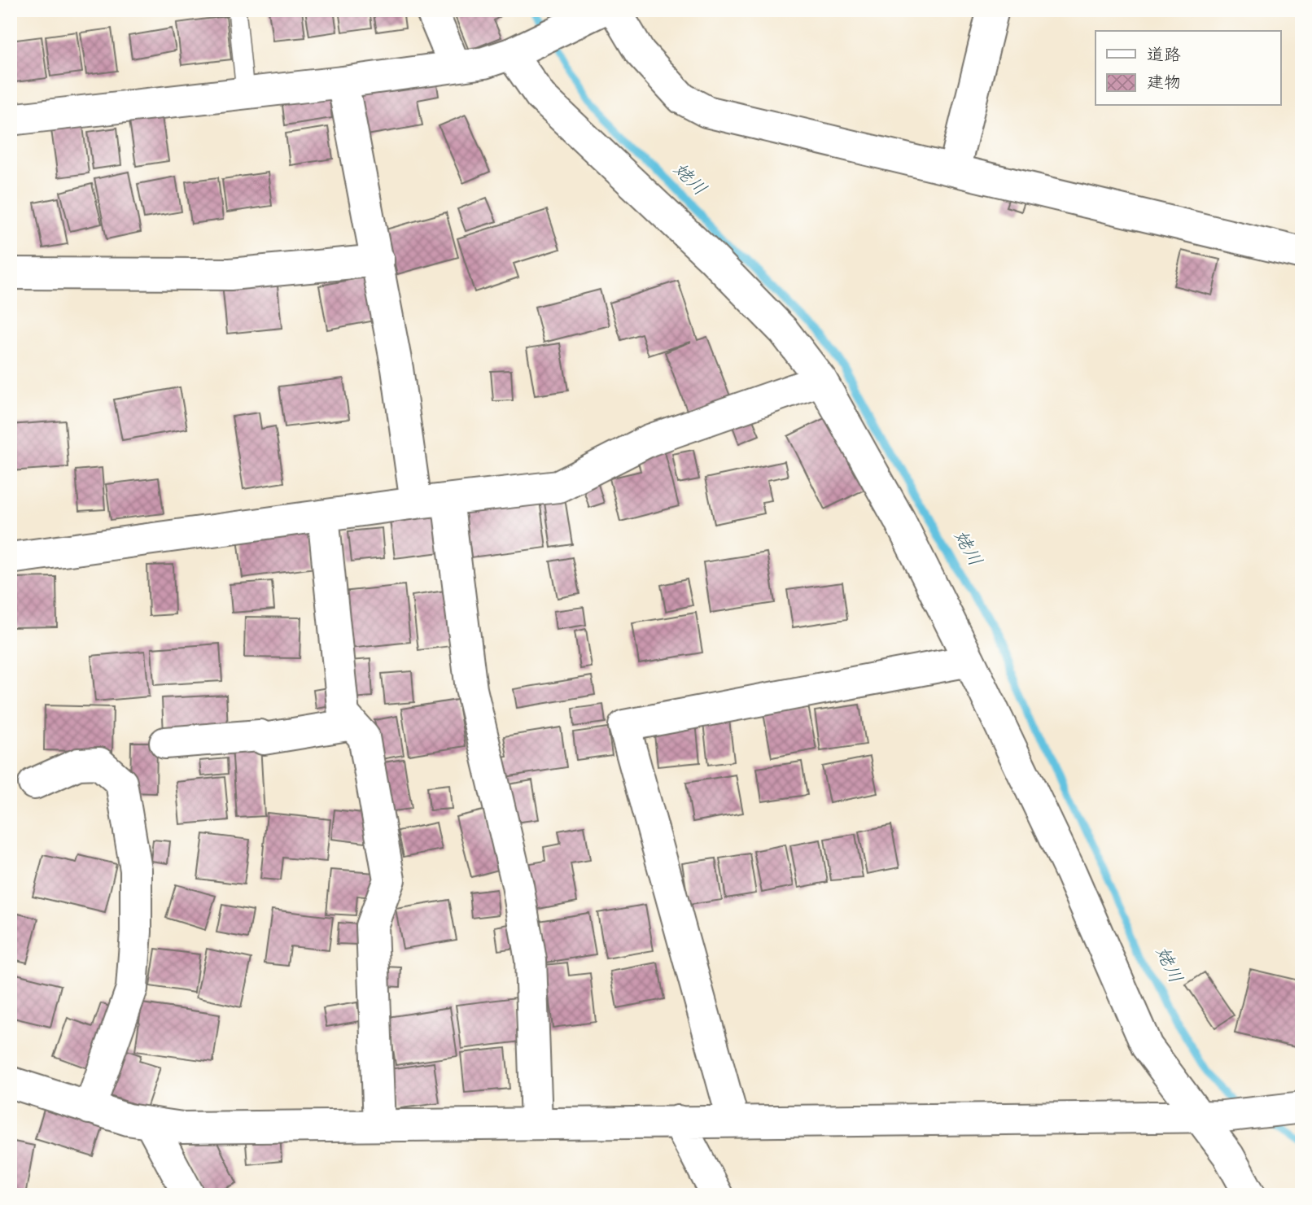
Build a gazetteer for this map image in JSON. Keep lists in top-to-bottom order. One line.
{"water":["姥川"],"legend":["道路","建物"]}
